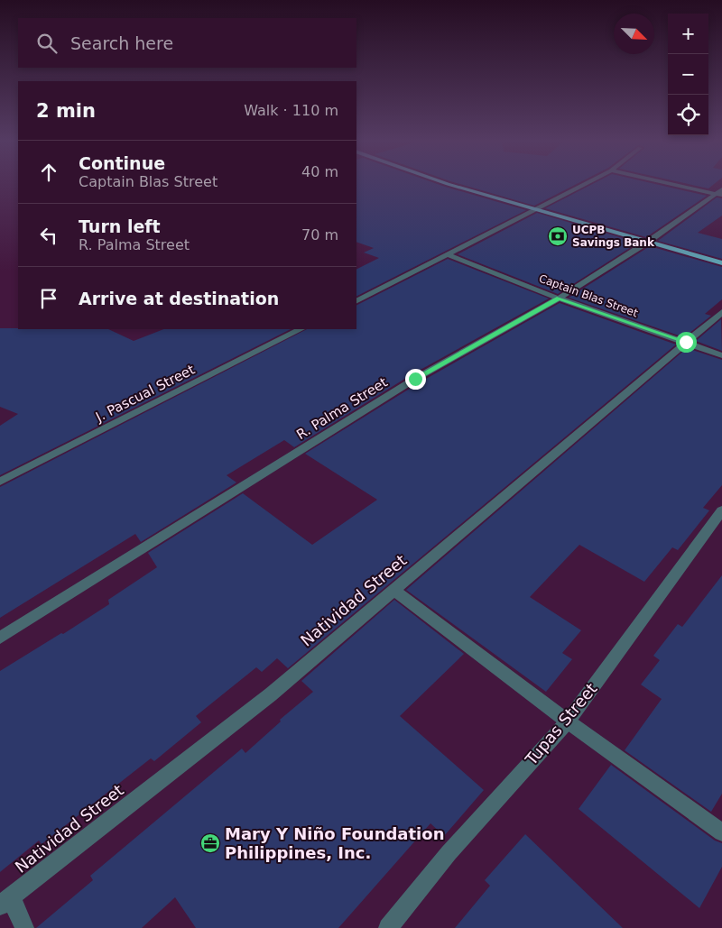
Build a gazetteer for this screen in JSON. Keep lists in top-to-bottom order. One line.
{"streets":{"street":["Captain Blas Street","J. Pascual Street","R. Palma Street","Natividad Street","Tupas Street"]},"crossings":[["Captain Blas Street","R. Palma Street"],["Captain Blas Street","Natividad Street"]],"places":{"bank":["UCPB Savings Bank"],"office":["Mary Y Niño Foundation Philippines, Inc."]},"north":"bottom right","page":{"map_buttons":["+","−"],"search":"Search here","heading":["2 min","Walk · 110 m"],"list":[["Continue","Captain Blas Street","40 m"],["Turn left","R. Palma Street","70 m"],"Arrive at destination"]}}
